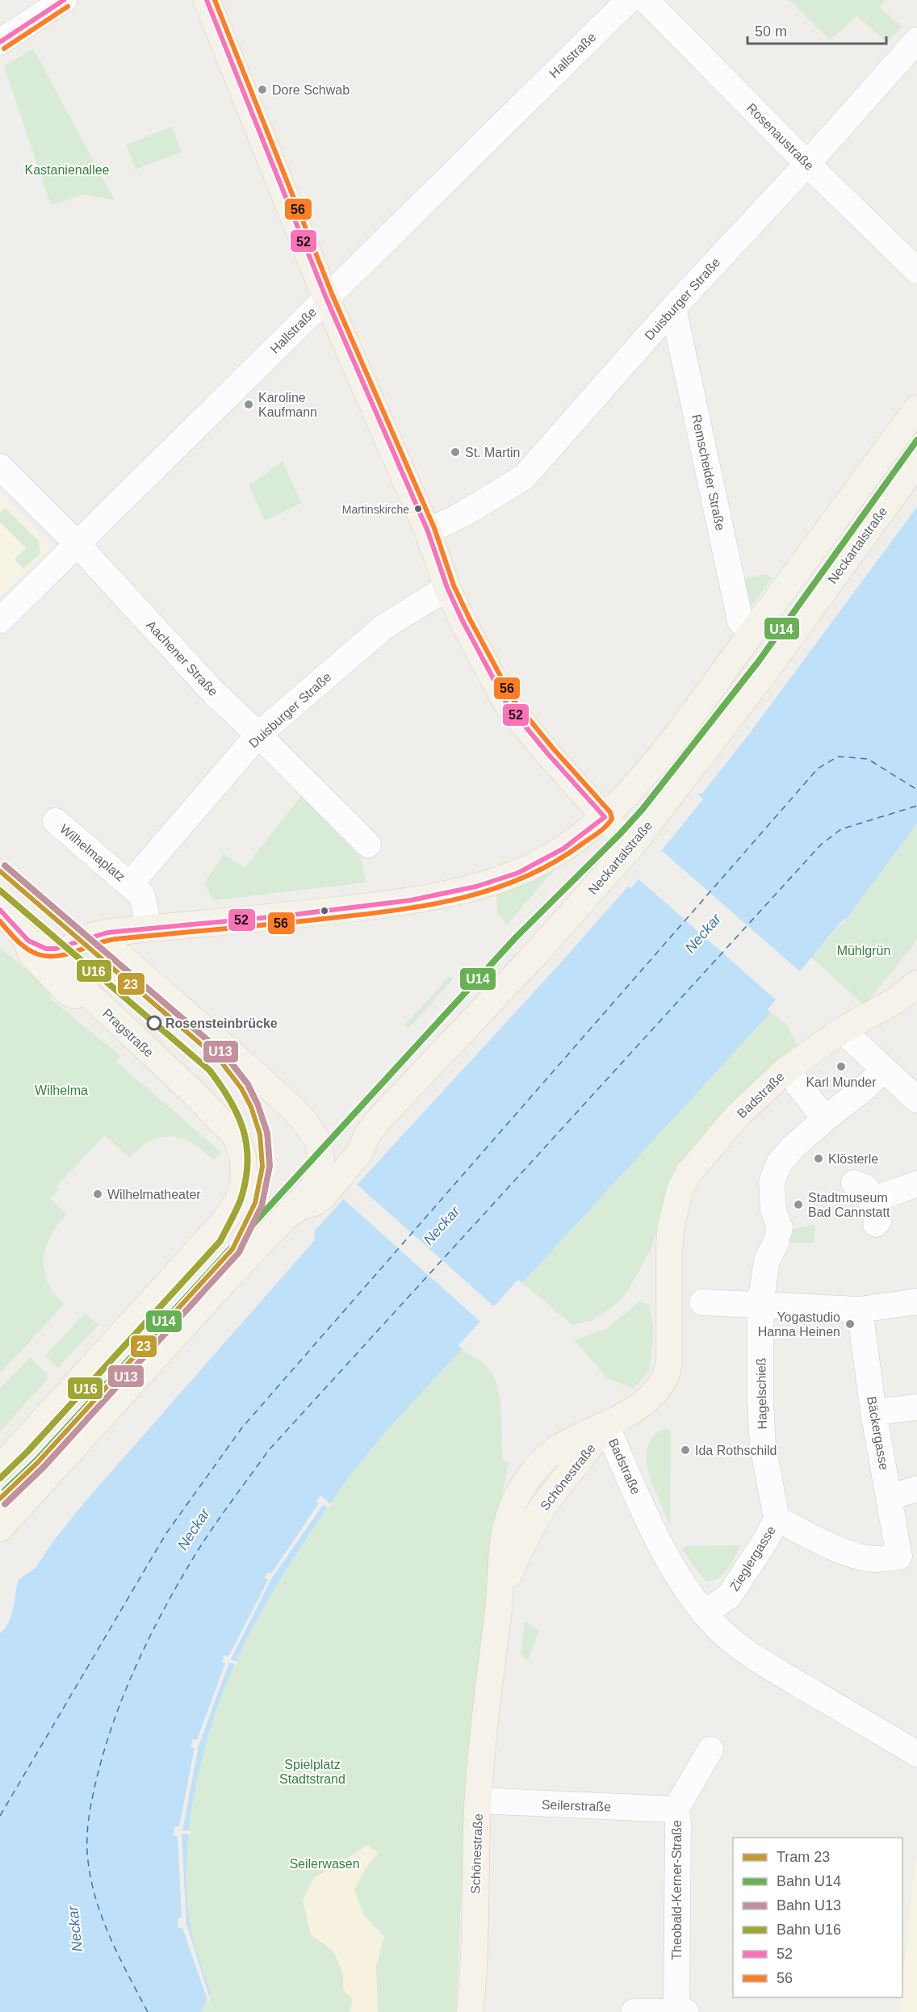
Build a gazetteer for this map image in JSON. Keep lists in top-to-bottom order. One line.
{"streets":{"main road":["Neckartalstraße","Pragstraße","Badstraße","Schönestraße"],"street":["Hallstraße","Rosenaustraße","Duisburger Straße","Remscheider Straße","Aachener Straße","Wilhelmaplatz","Hagelschieß","Bäckergasse","Zieglergasse","Seilerstraße","Theobald-Kerner-Straße"]},"crossings":[["Hallstraße","Aachener Straße"],["Rosenaustraße","Duisburger Straße"],["Duisburger Straße","Remscheider Straße"],["Duisburger Straße","Aachener Straße"],["Duisburger Straße","Wilhelmaplatz"],["Neckartalstraße","Pragstraße"],["Badstraße","Schönestraße"],["Badstraße","Zieglergasse"],["Hagelschieß","Bäckergasse"],["Hagelschieß","Zieglergasse"],["Bäckergasse","Zieglergasse"],["Schönestraße","Seilerstraße"],["Seilerstraße","Theobald-Kerner-Straße"]],"water":["Neckar"],"parks":["Kastanienallee","Mühlgrün","Wilhelma","Spielplatz Stadtstrand","Seilerwasen"],"places":["Dore Schwab","Karoline Kaufmann","St. Martin","Martinskirche","Rosensteinbrücke","Karl Munder","Klösterle","Wilhelmatheater","Stadtmuseum Bad Cannstatt","Yogastudio Hanna Heinen","Ida Rothschild"],"lines":["transit line 52","transit line 56","rail line U14","rail line U13","tram line 23","rail line U16"],"legend":["Tram 23","Bahn U14","Bahn U13","Bahn U16","52","56"],"scale_bar":"50 m"}
